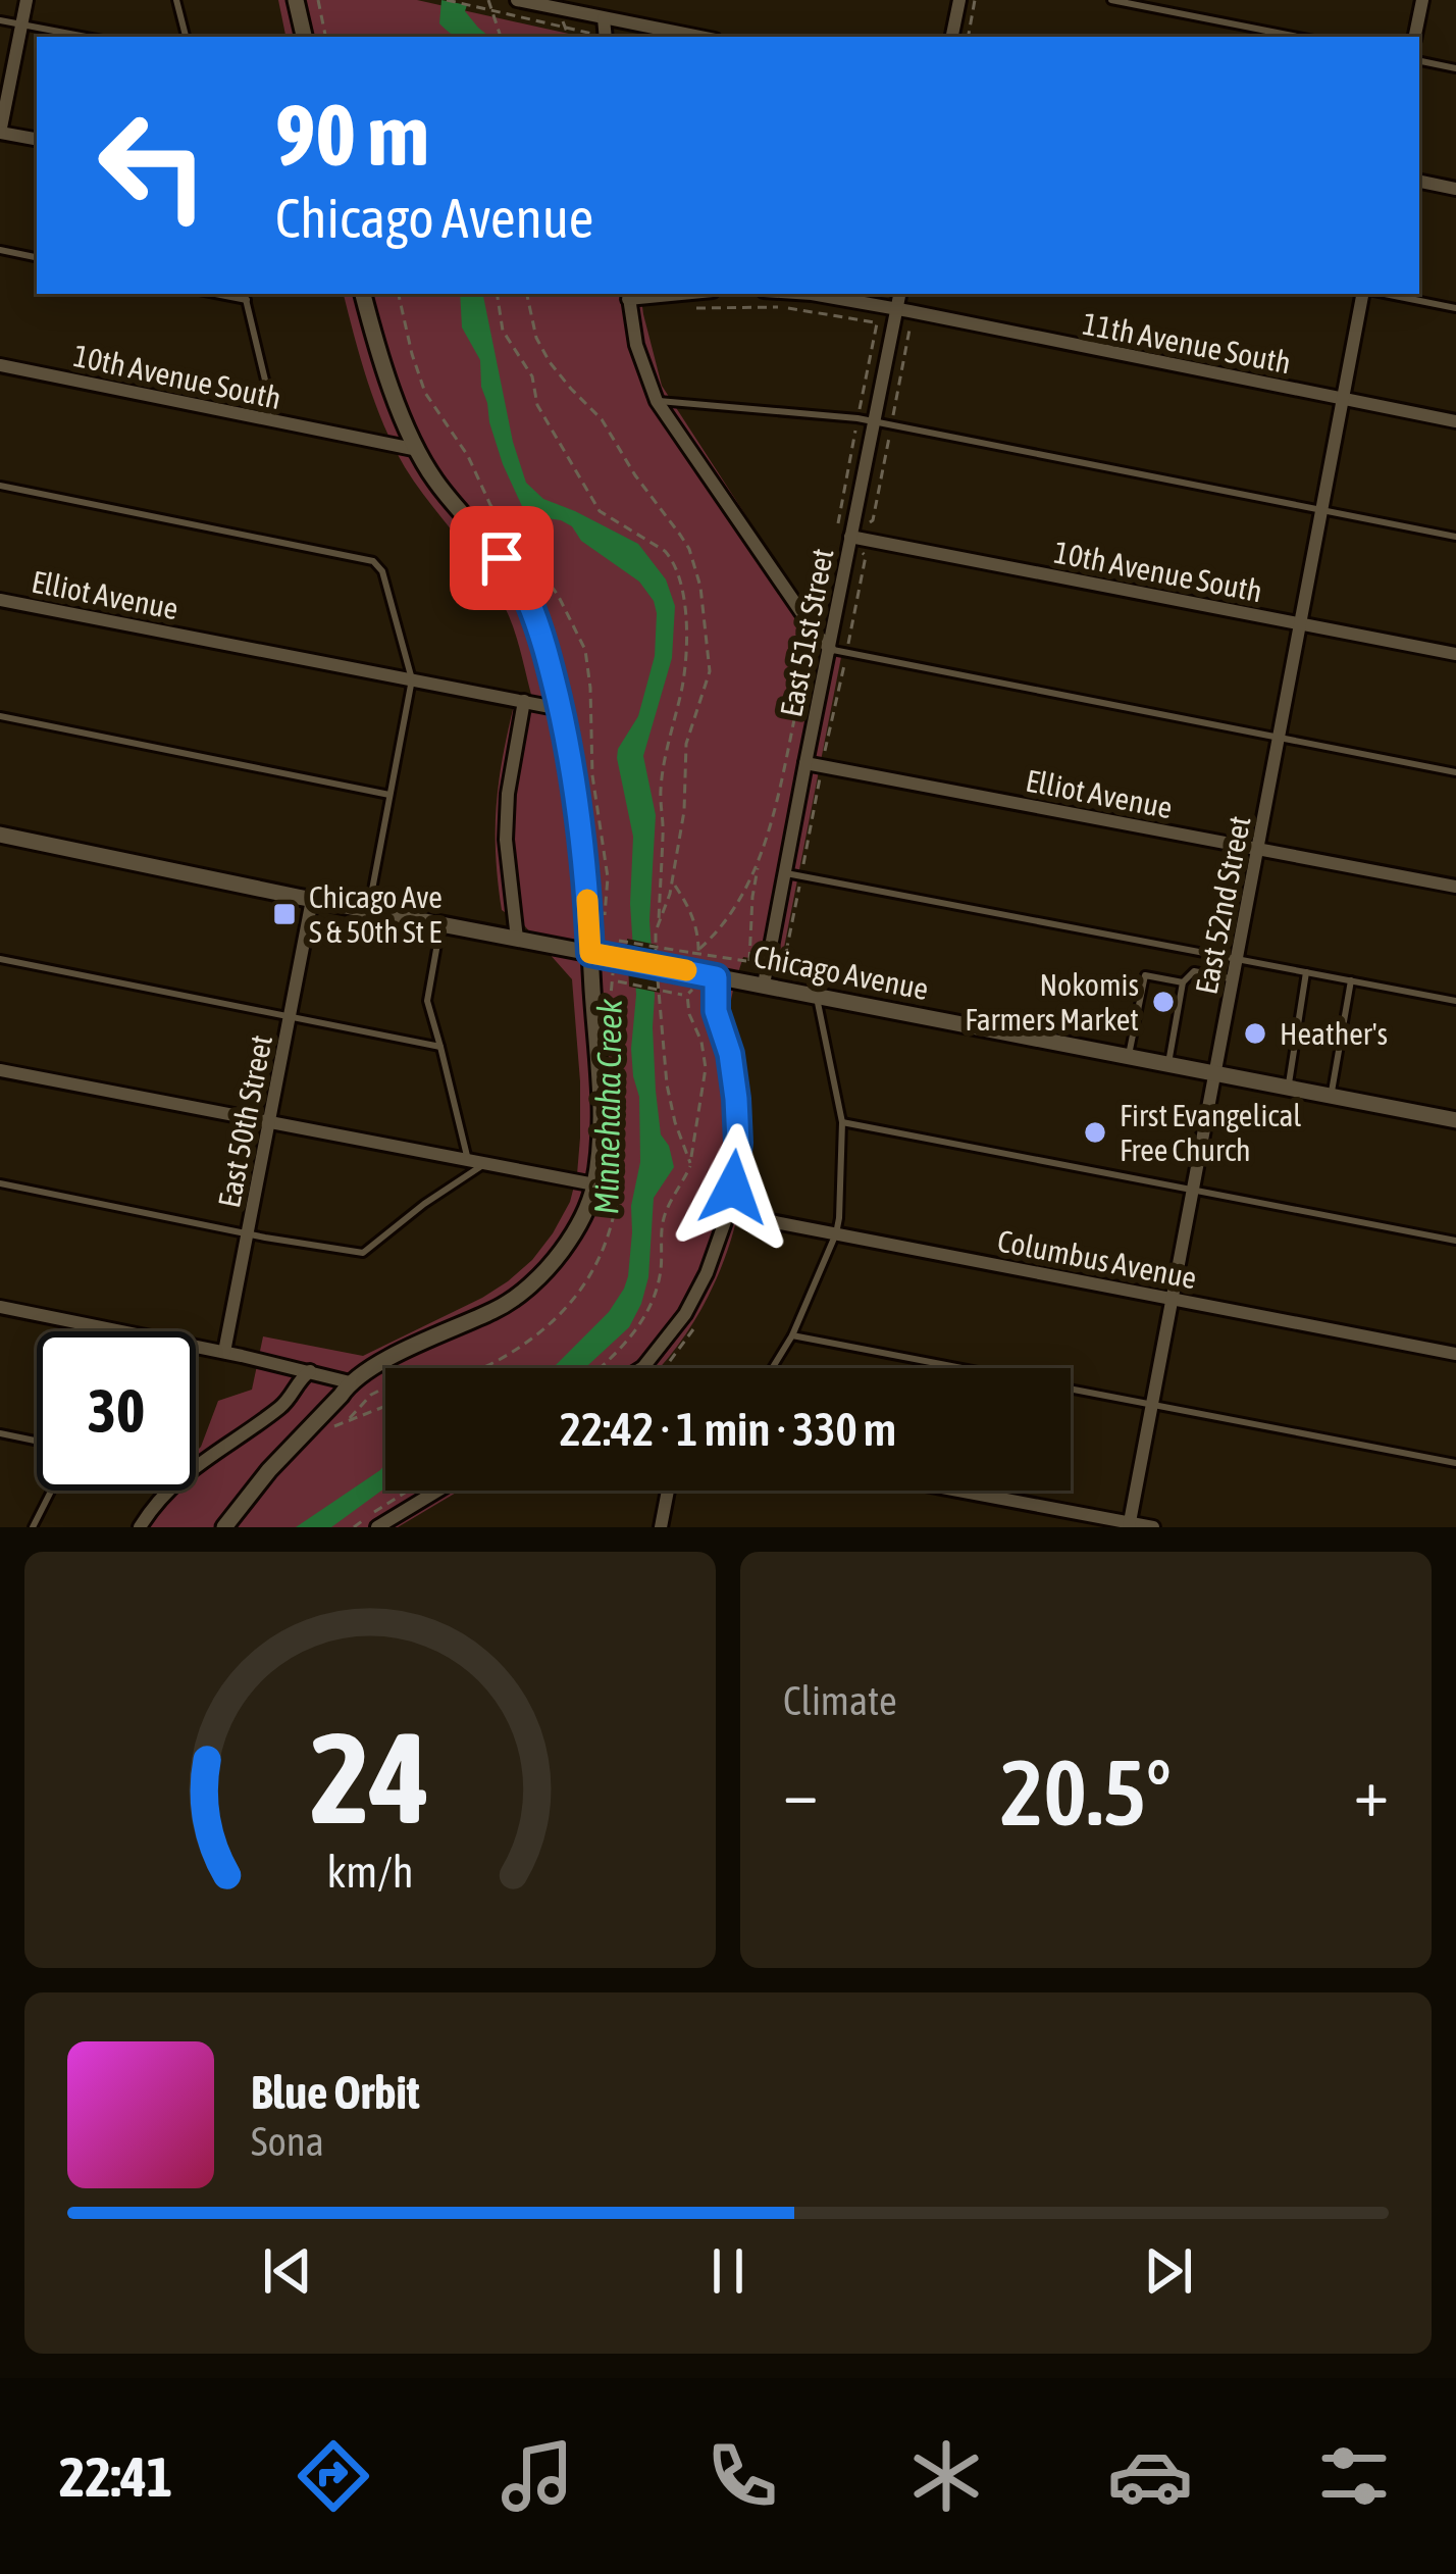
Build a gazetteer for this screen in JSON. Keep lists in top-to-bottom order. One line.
{"streets":{"street":["11th Avenue South","10th Avenue South","Elliot Avenue","East 51st Street","East 52nd Street","Chicago Avenue","East 50th Street","Columbus Avenue"]},"crossings":[["11th Avenue South","East 51st Street"],["11th Avenue South","East 52nd Street"],["10th Avenue South","East 51st Street"],["10th Avenue South","East 52nd Street"],["Elliot Avenue","East 51st Street"],["Elliot Avenue","East 52nd Street"],["East 51st Street","Chicago Avenue"],["East 52nd Street","Chicago Avenue"],["East 52nd Street","Columbus Avenue"],["Chicago Avenue","East 50th Street"]],"water":["Minnehaha Creek"],"places":{"transit":["Chicago Ave S & 50th St E"],"other":["Nokomis Farmers Market","Heather's","First Evangelical Free Church"]},"page":{"turn":["90 m","Chicago Avenue"],"limit":"30","trip":"22:42 · 1 min · 330 m","tile":"Climate","heat":["−","20.5°","+"],"song":["Blue Orbit","Sona"],"tabs":"22:41","gauge":["24","km/h"]}}
